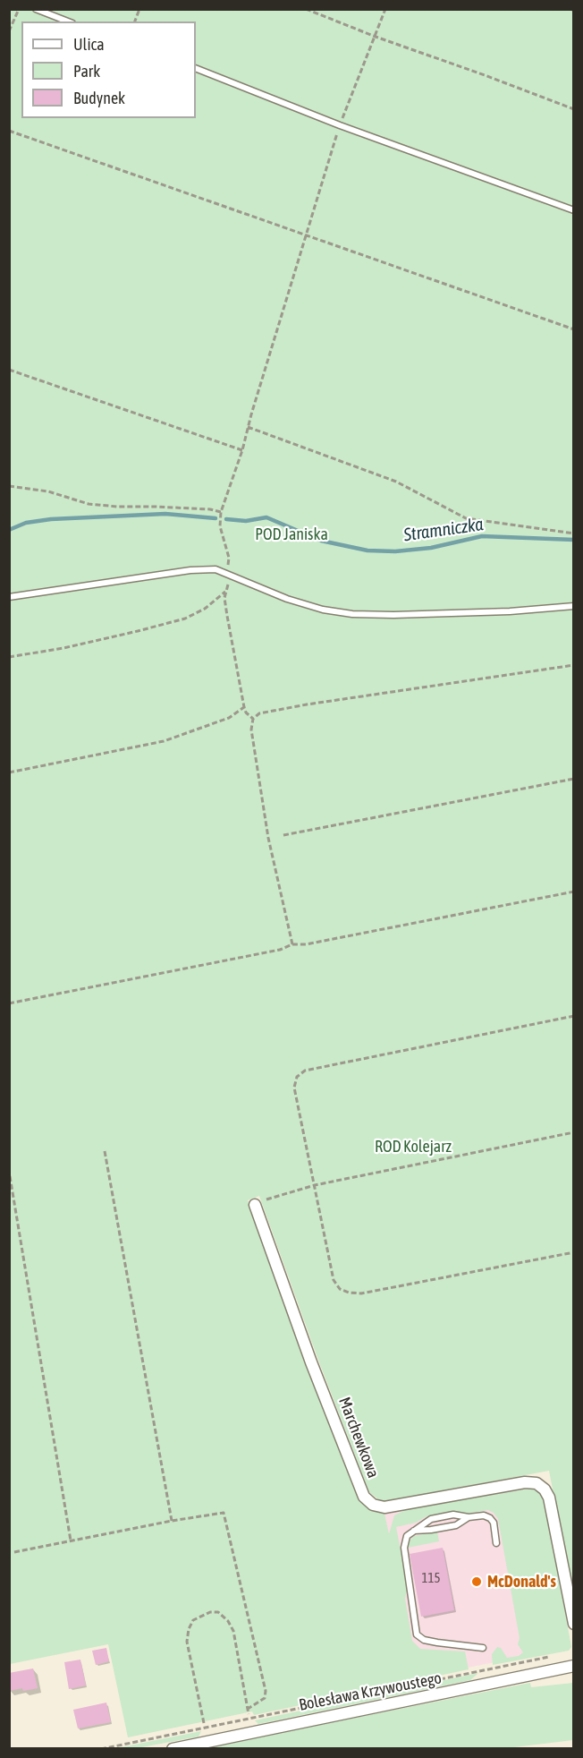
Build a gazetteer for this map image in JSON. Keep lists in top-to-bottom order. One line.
{"streets":{"street":["Marchewkowa","Bolesława Krzywoustego"]},"water":["Stramniczka"],"parks":["POD Janiska","ROD Kolejarz"],"places":["McDonald's"],"house_numbers":["115"],"legend":["Ulica","Park","Budynek"]}
